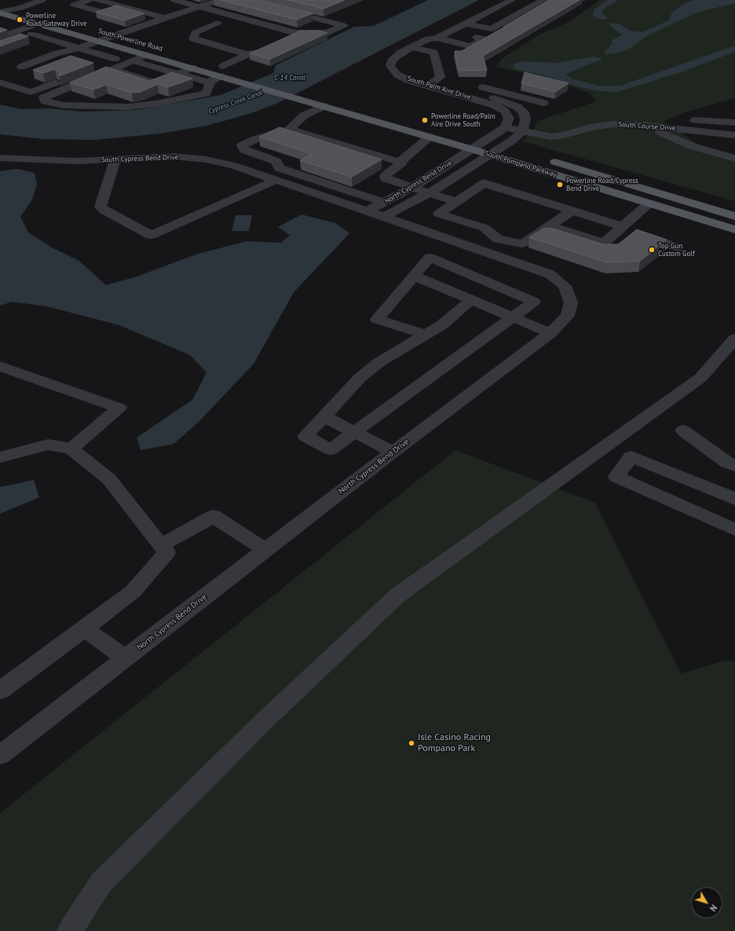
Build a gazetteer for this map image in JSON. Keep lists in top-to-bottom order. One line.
{"streets":{"main road":["South Powerline Road","South Pompano Parkway"],"street":["South Palm Aire Drive","South Course Drive","South Cypress Bend Drive","North Cypress Bend Drive"]},"crossings":[["South Powerline Road","South Pompano Parkway"],["South Palm Aire Drive","South Course Drive"],["South Cypress Bend Drive","North Cypress Bend Drive"],["South Pompano Parkway","North Cypress Bend Drive"]],"water":["C-14 Canal","Cypress Creek Canal"],"places":["Powerline Road/Gateway Drive","Powerline Road/Palm Aire Drive South","Powerline Road/Cypress Bend Drive","Top Gun Custom Golf","Isle Casino Racing Pompano Park"],"north":"bottom right"}
